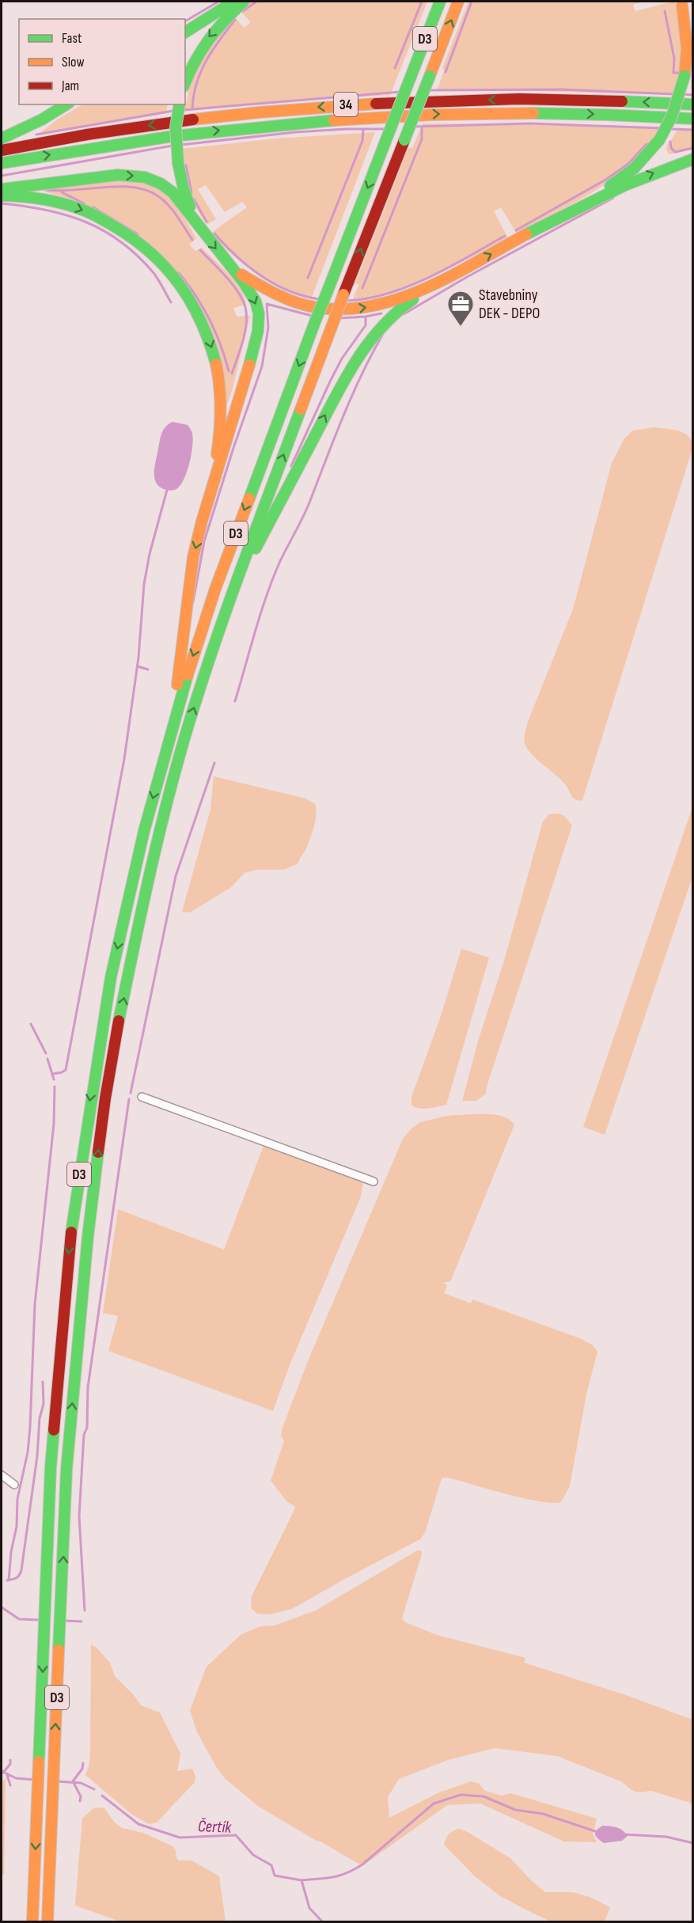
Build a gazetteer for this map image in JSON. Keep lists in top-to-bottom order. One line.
{"streets":{"highway":["D3","34"]},"water":["Čertík"],"places":{"office":["Stavebniny DEK - DEPO"]},"legend":["Fast","Slow","Jam"]}
